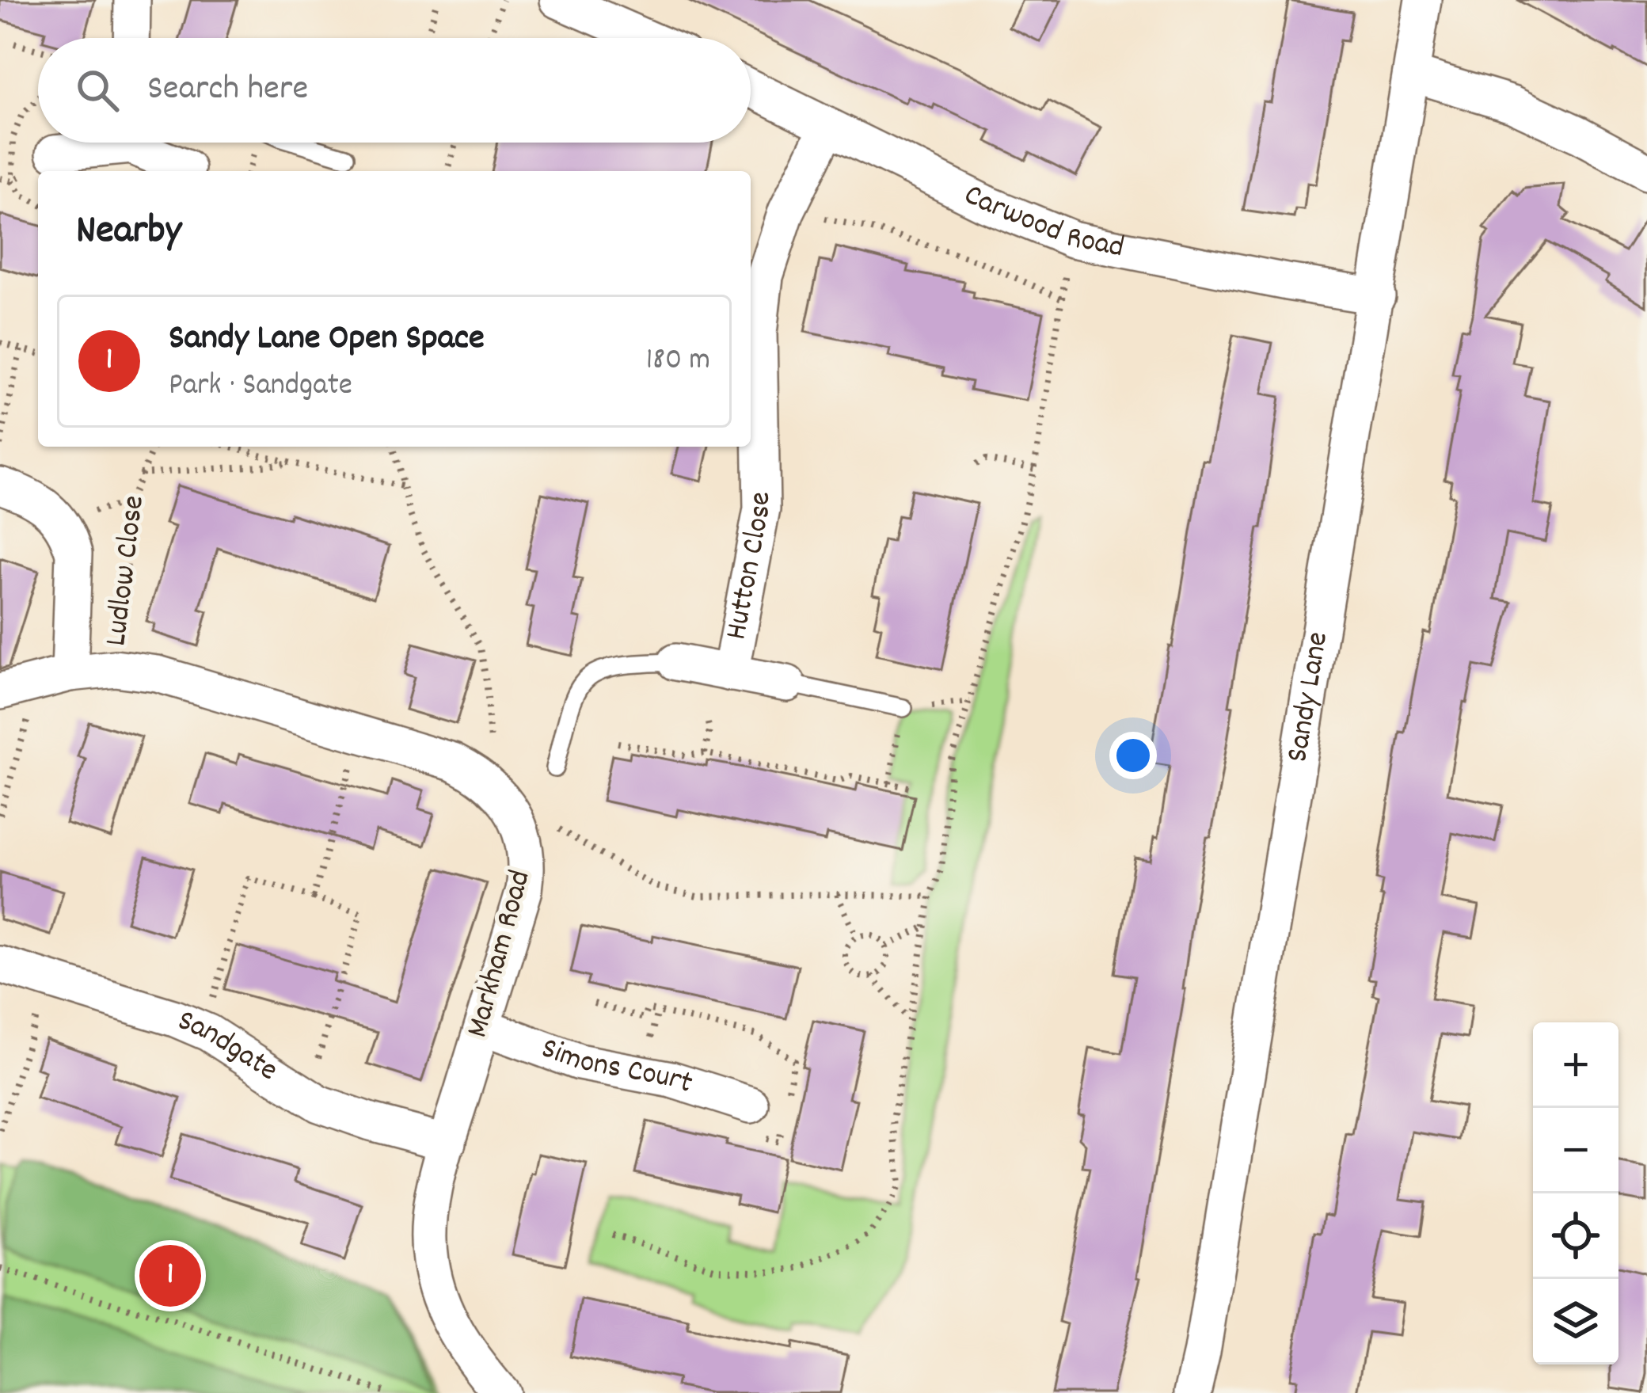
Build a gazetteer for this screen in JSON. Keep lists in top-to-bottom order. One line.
{"streets":{"street":["Carwood Road","Hutton Close","Ludlow Close","Sandy Lane","Markham Road","Sandgate","Simons Court"]},"crossings":[["Carwood Road","Hutton Close"],["Carwood Road","Sandy Lane"],["Ludlow Close","Markham Road"],["Markham Road","Sandgate"],["Markham Road","Simons Court"]],"page":{"search":"Search here","heading":"Nearby","list":[{"mark":"1","name":"Sandy Lane Open Space","note":"Park · Sandgate","value":"180 m"}],"map_buttons":["+","−"],"pins":"1"}}
